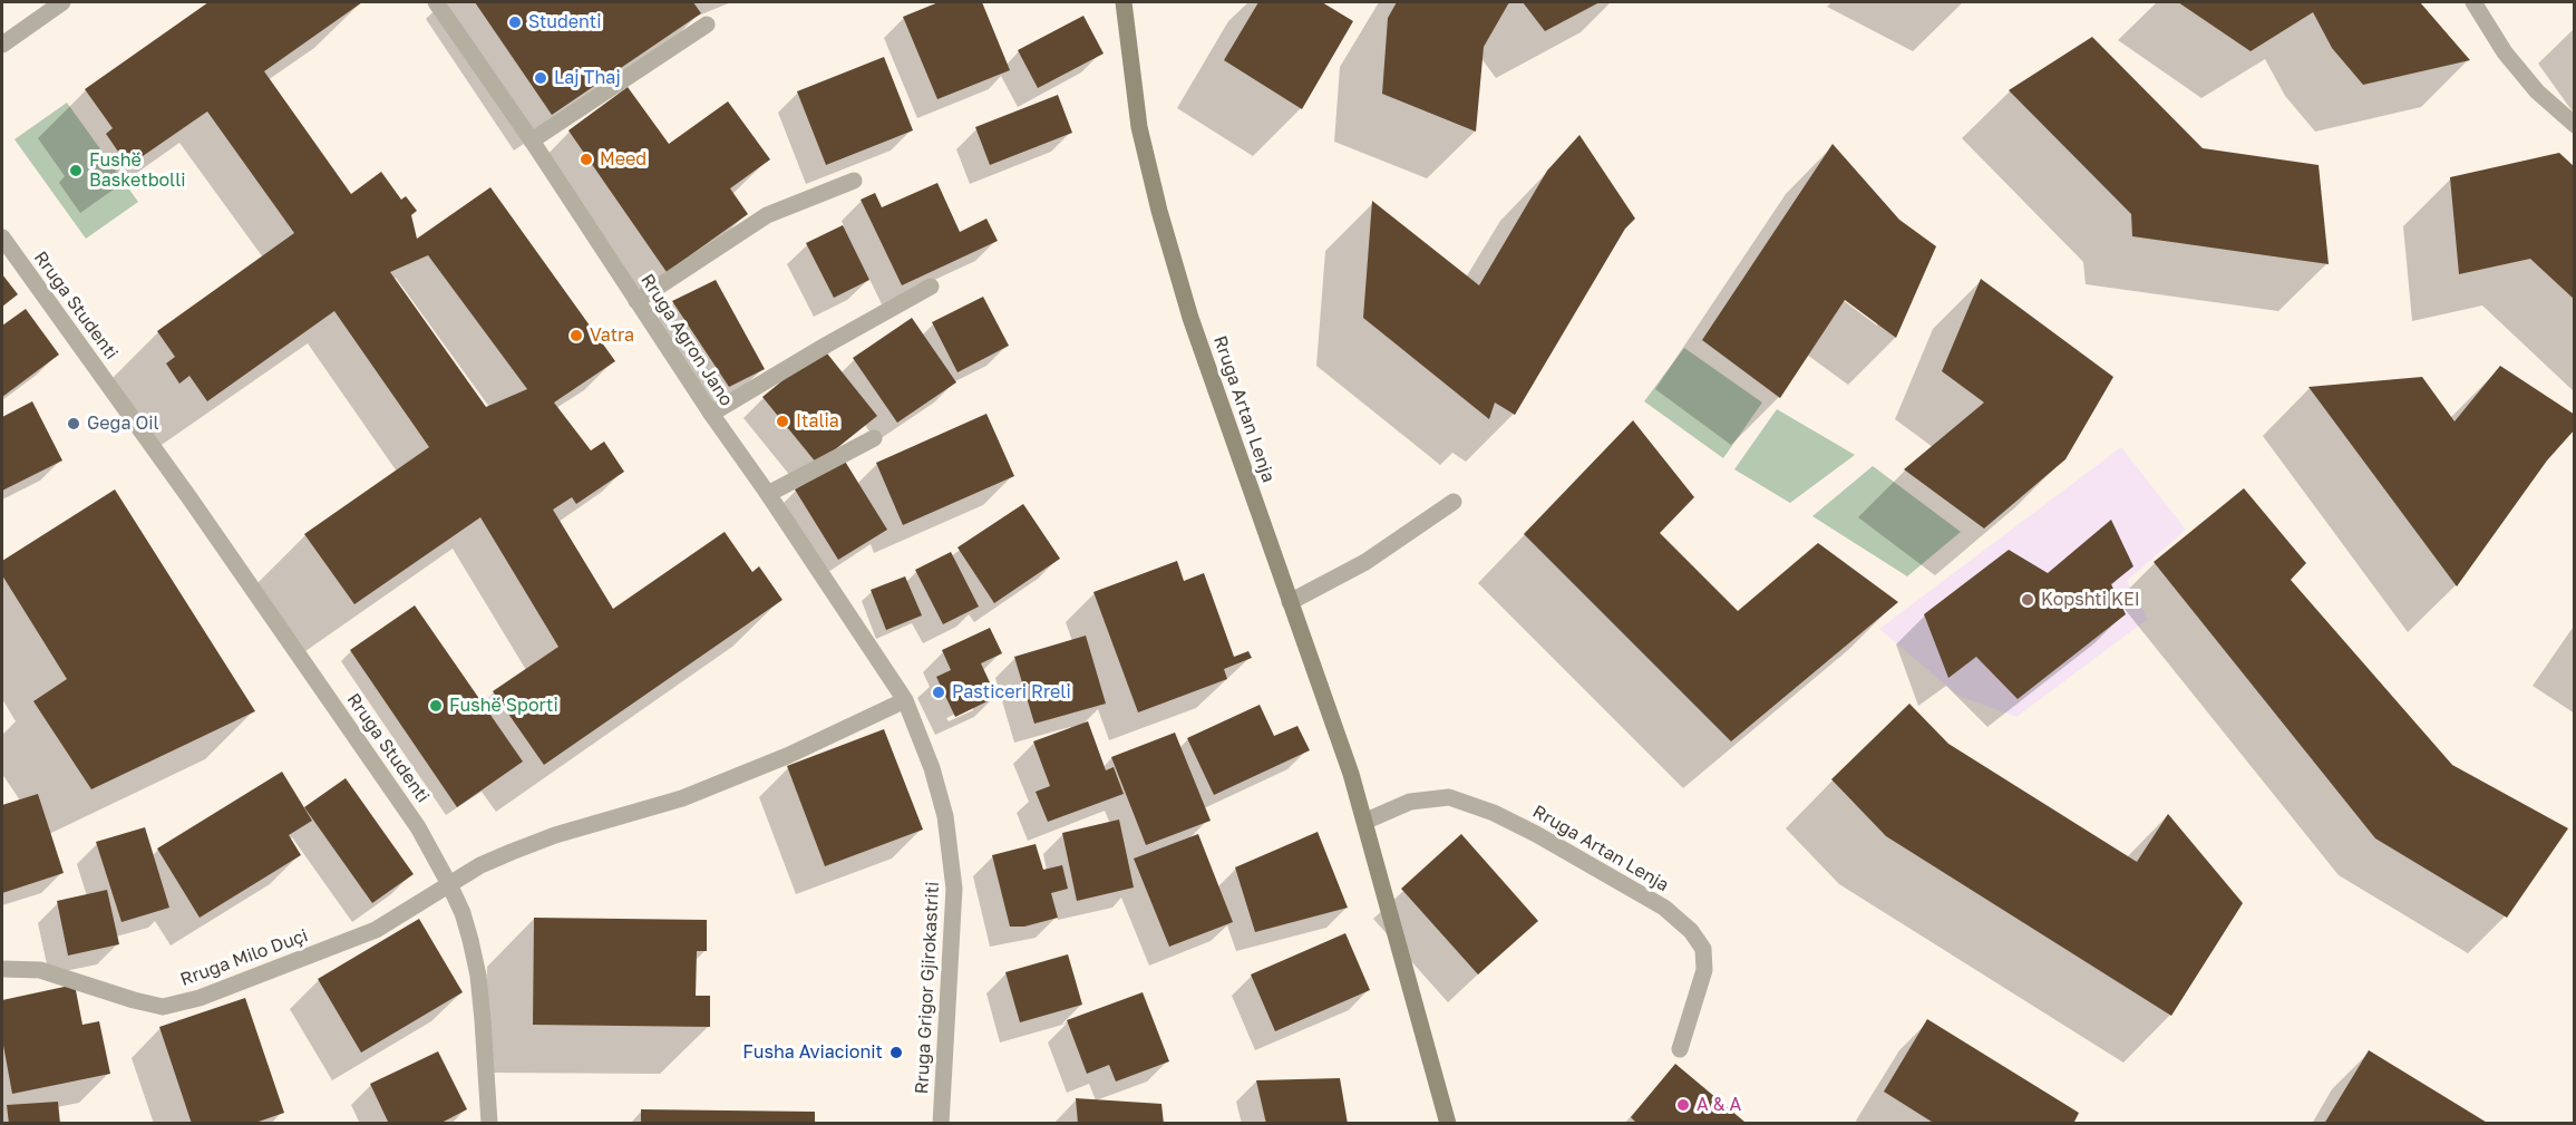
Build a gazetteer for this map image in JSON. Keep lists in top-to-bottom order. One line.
{"streets":{"street":["Rruga Studenti","Rruga Agron Jano","Rruga Artan Lenja","Rruga Milo Duçi","Rruga Grigor Gjirokastriti"]},"crossings":[["Rruga Studenti","Rruga Milo Duçi"],["Rruga Agron Jano","Rruga Grigor Gjirokastriti"]],"places":["Studenti","Laj Thaj","Meed","Fushë Basketbolli","Vatra","Italia","Gega Oil","Kopshti KEI","Pasticeri Rreli","Fushë Sporti","Fusha Aviacionit","A & A"]}
